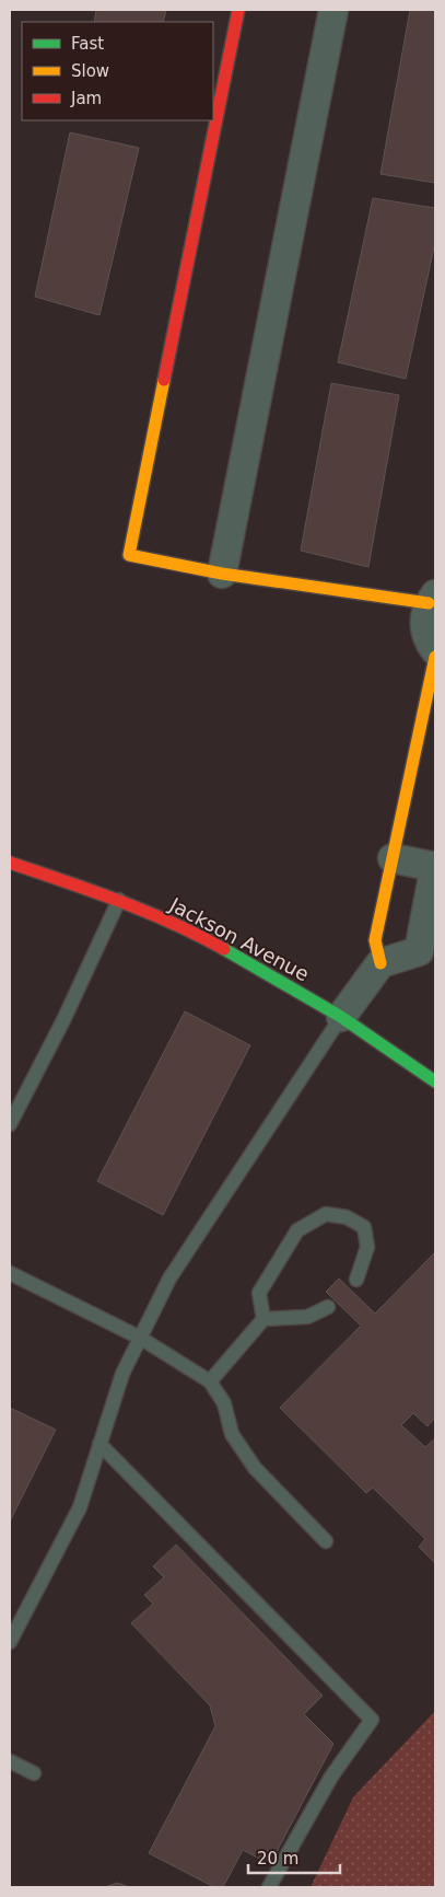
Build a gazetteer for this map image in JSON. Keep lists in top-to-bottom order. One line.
{"streets":{"street":["Jackson Avenue"]},"legend":["Fast","Slow","Jam"],"scale_bar":"20 m"}
